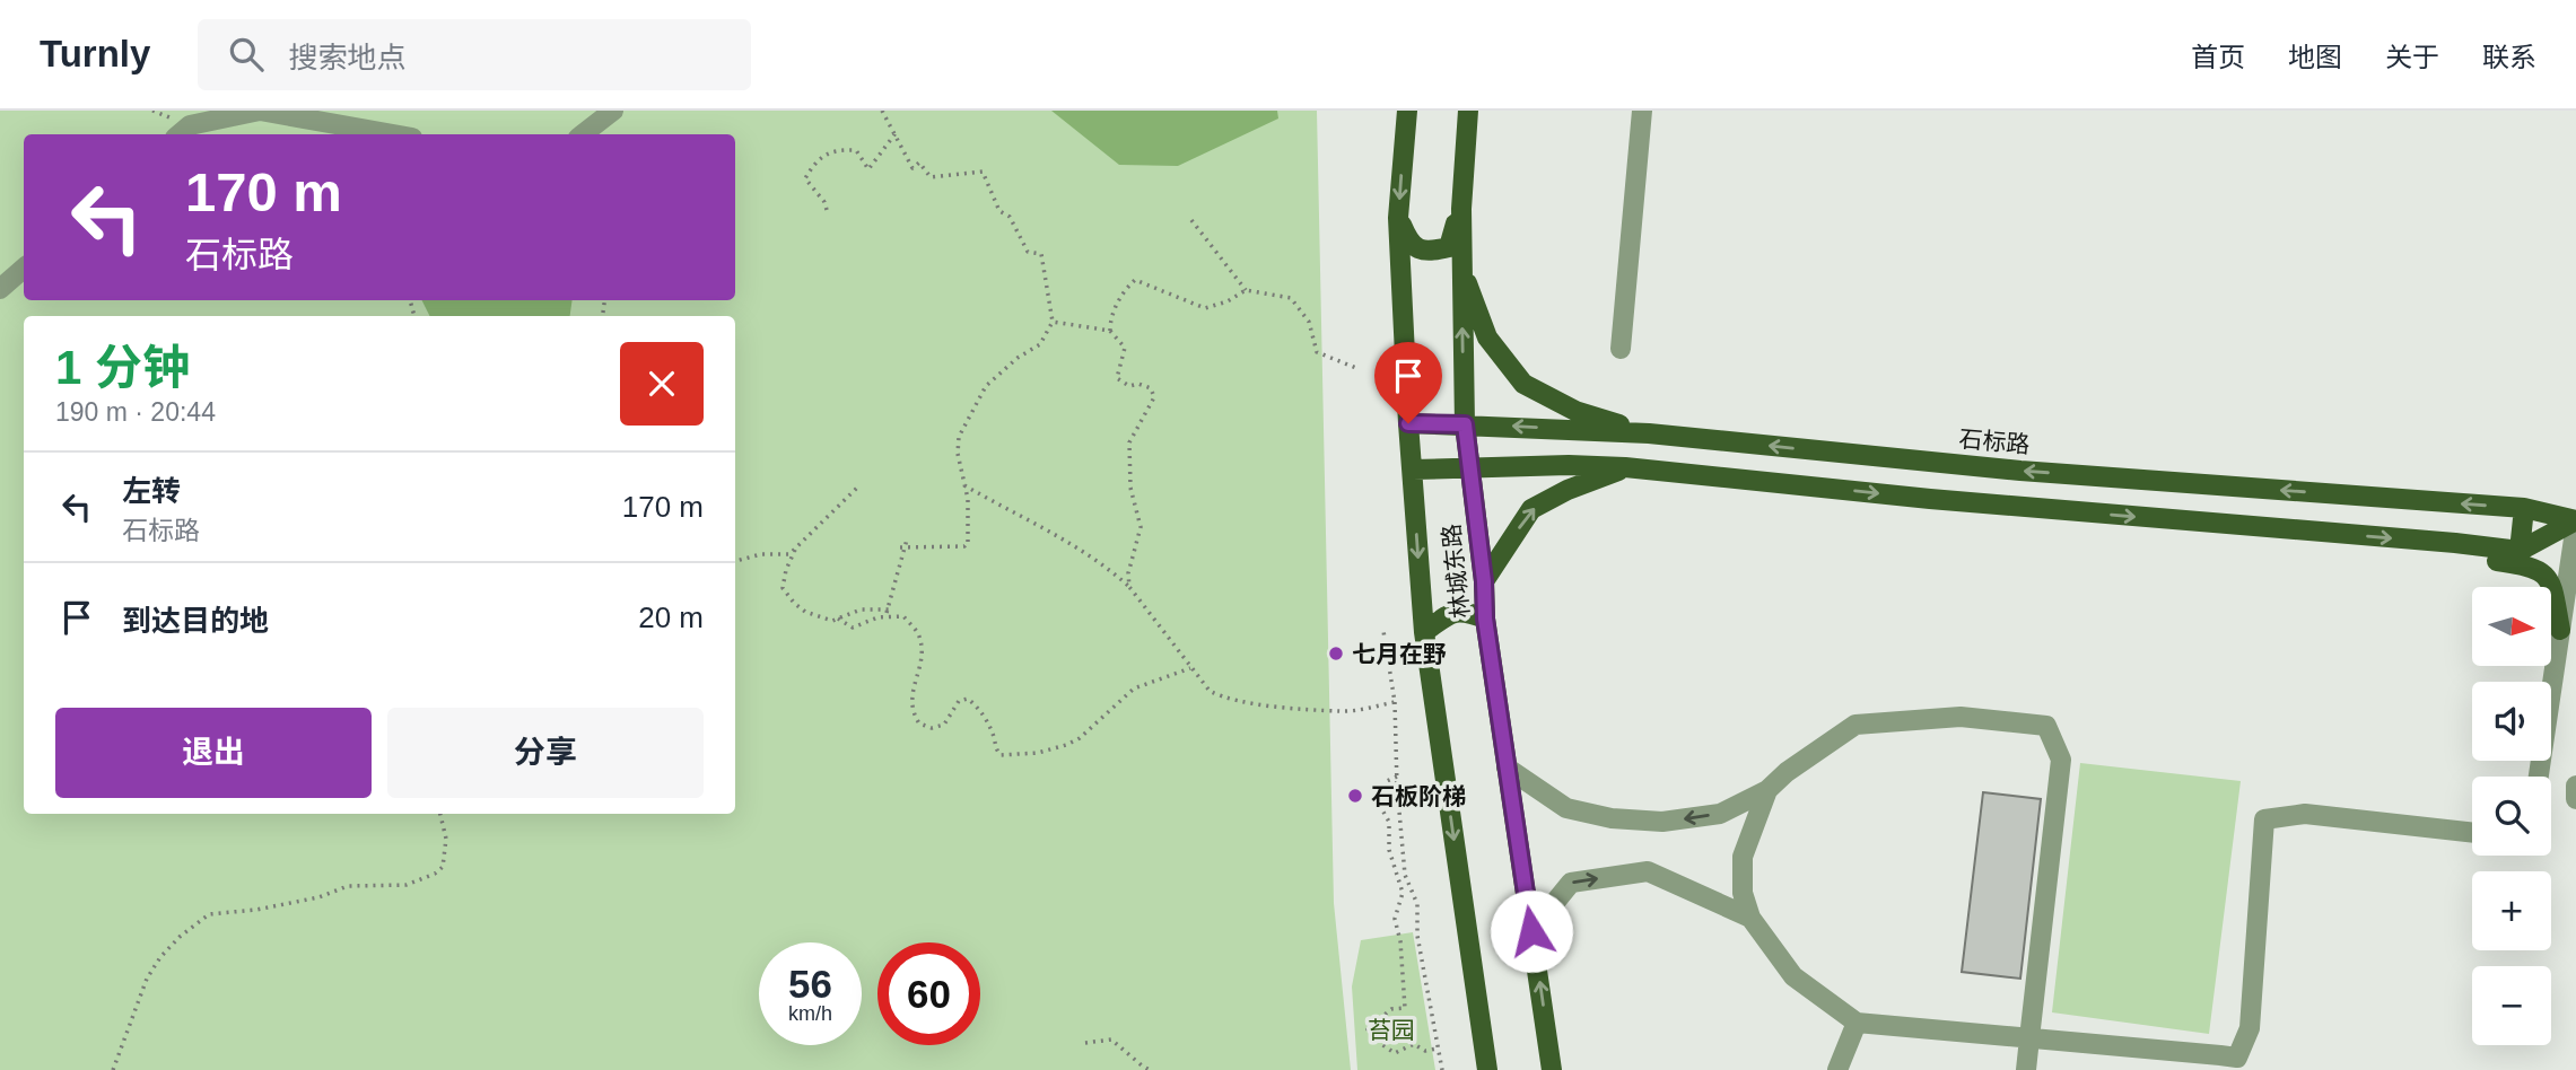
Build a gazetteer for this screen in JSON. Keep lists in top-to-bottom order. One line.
{"streets":{"main road":["石标路","林城东路"]},"crossings":[["石标路","林城东路"]],"parks":["苔园"],"places":["七月在野","石板阶梯"],"north":"right","page":{"header":"Turnly","search":"搜索地点","nav":["首页","地图","关于","联系"],"turn":["170 m","石标路"],"heading":["1 分钟","190 m · 20:44"],"list":[{"name":"左转","note":"石标路","value":"170 m"},{"name":"到达目的地","value":"20 m"}],"map_buttons":["+","−"],"buttons":["退出","分享"],"speed":"56 km/h","limit":"60"}}
